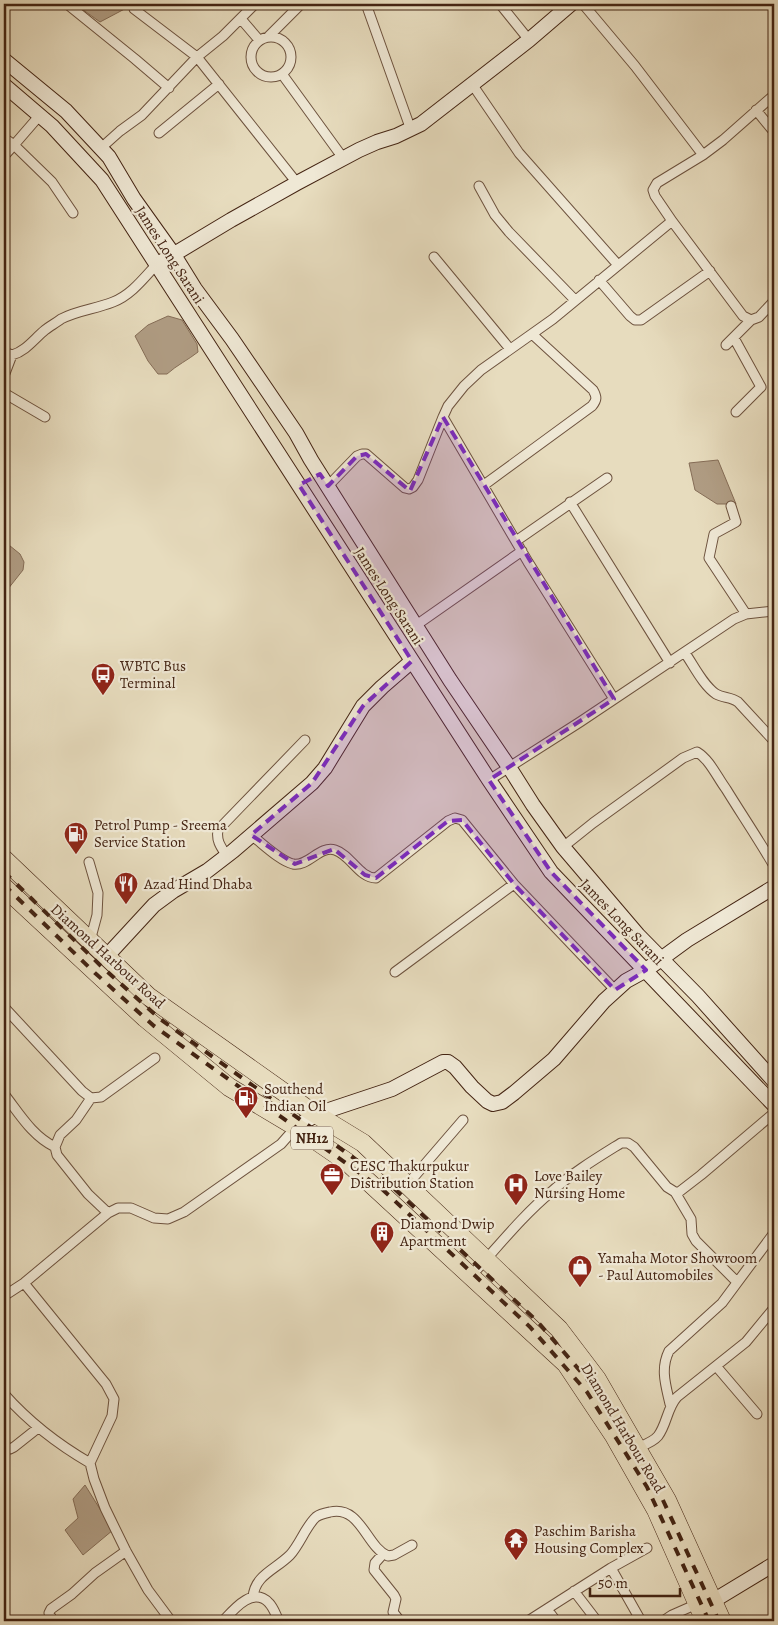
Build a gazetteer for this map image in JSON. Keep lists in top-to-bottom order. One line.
{"streets":{"highway":["Diamond Harbour Road","NH12"],"main road":["James Long Sarani"]},"places":{"bus stop":["WBTC Bus Terminal"],"fuel station":["Petrol Pump - Sreema Service Station","Southend Indian Oil"],"restaurant":["Azad Hind Dhaba"],"office":["CESC Thakurpukur Distribution Station"],"hospital":["Love Bailey Nursing Home"],"building":["Diamond Dwip Apartment"],"shop":["Yamaha Motor Showroom - Paul Automobiles"],"temple":["Paschim Barisha Housing Complex"]},"scale_bar":"50 m"}
